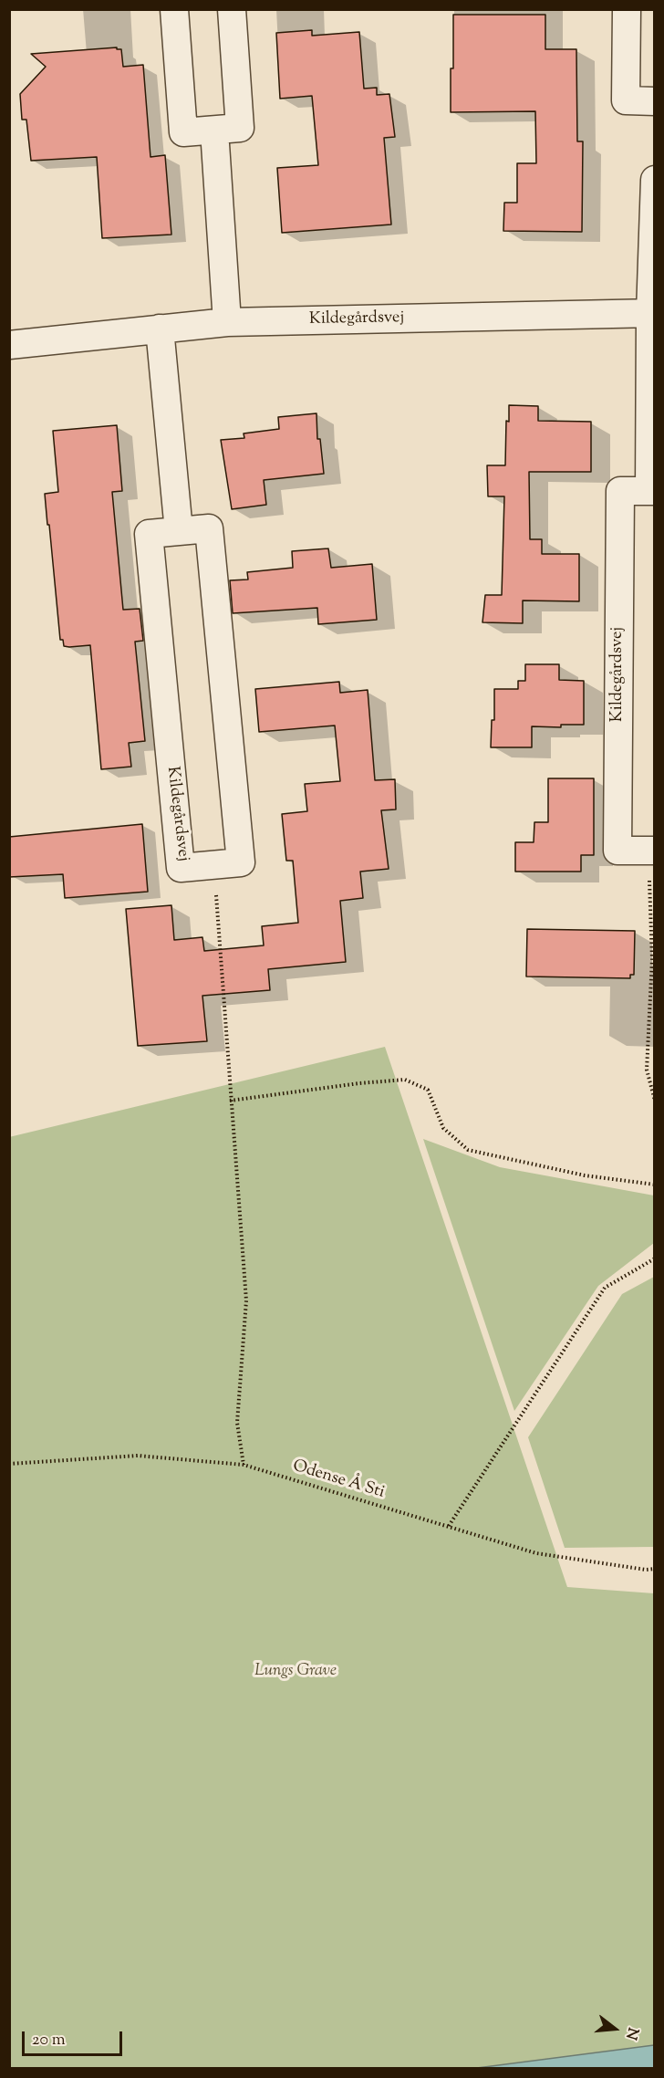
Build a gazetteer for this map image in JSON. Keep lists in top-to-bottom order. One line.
{"streets":{"street":["Kildegårdsvej"],"path":["Odense Å Sti"]},"parks":["Lungs Grave"],"scale_bar":"20 m","north":"right"}
